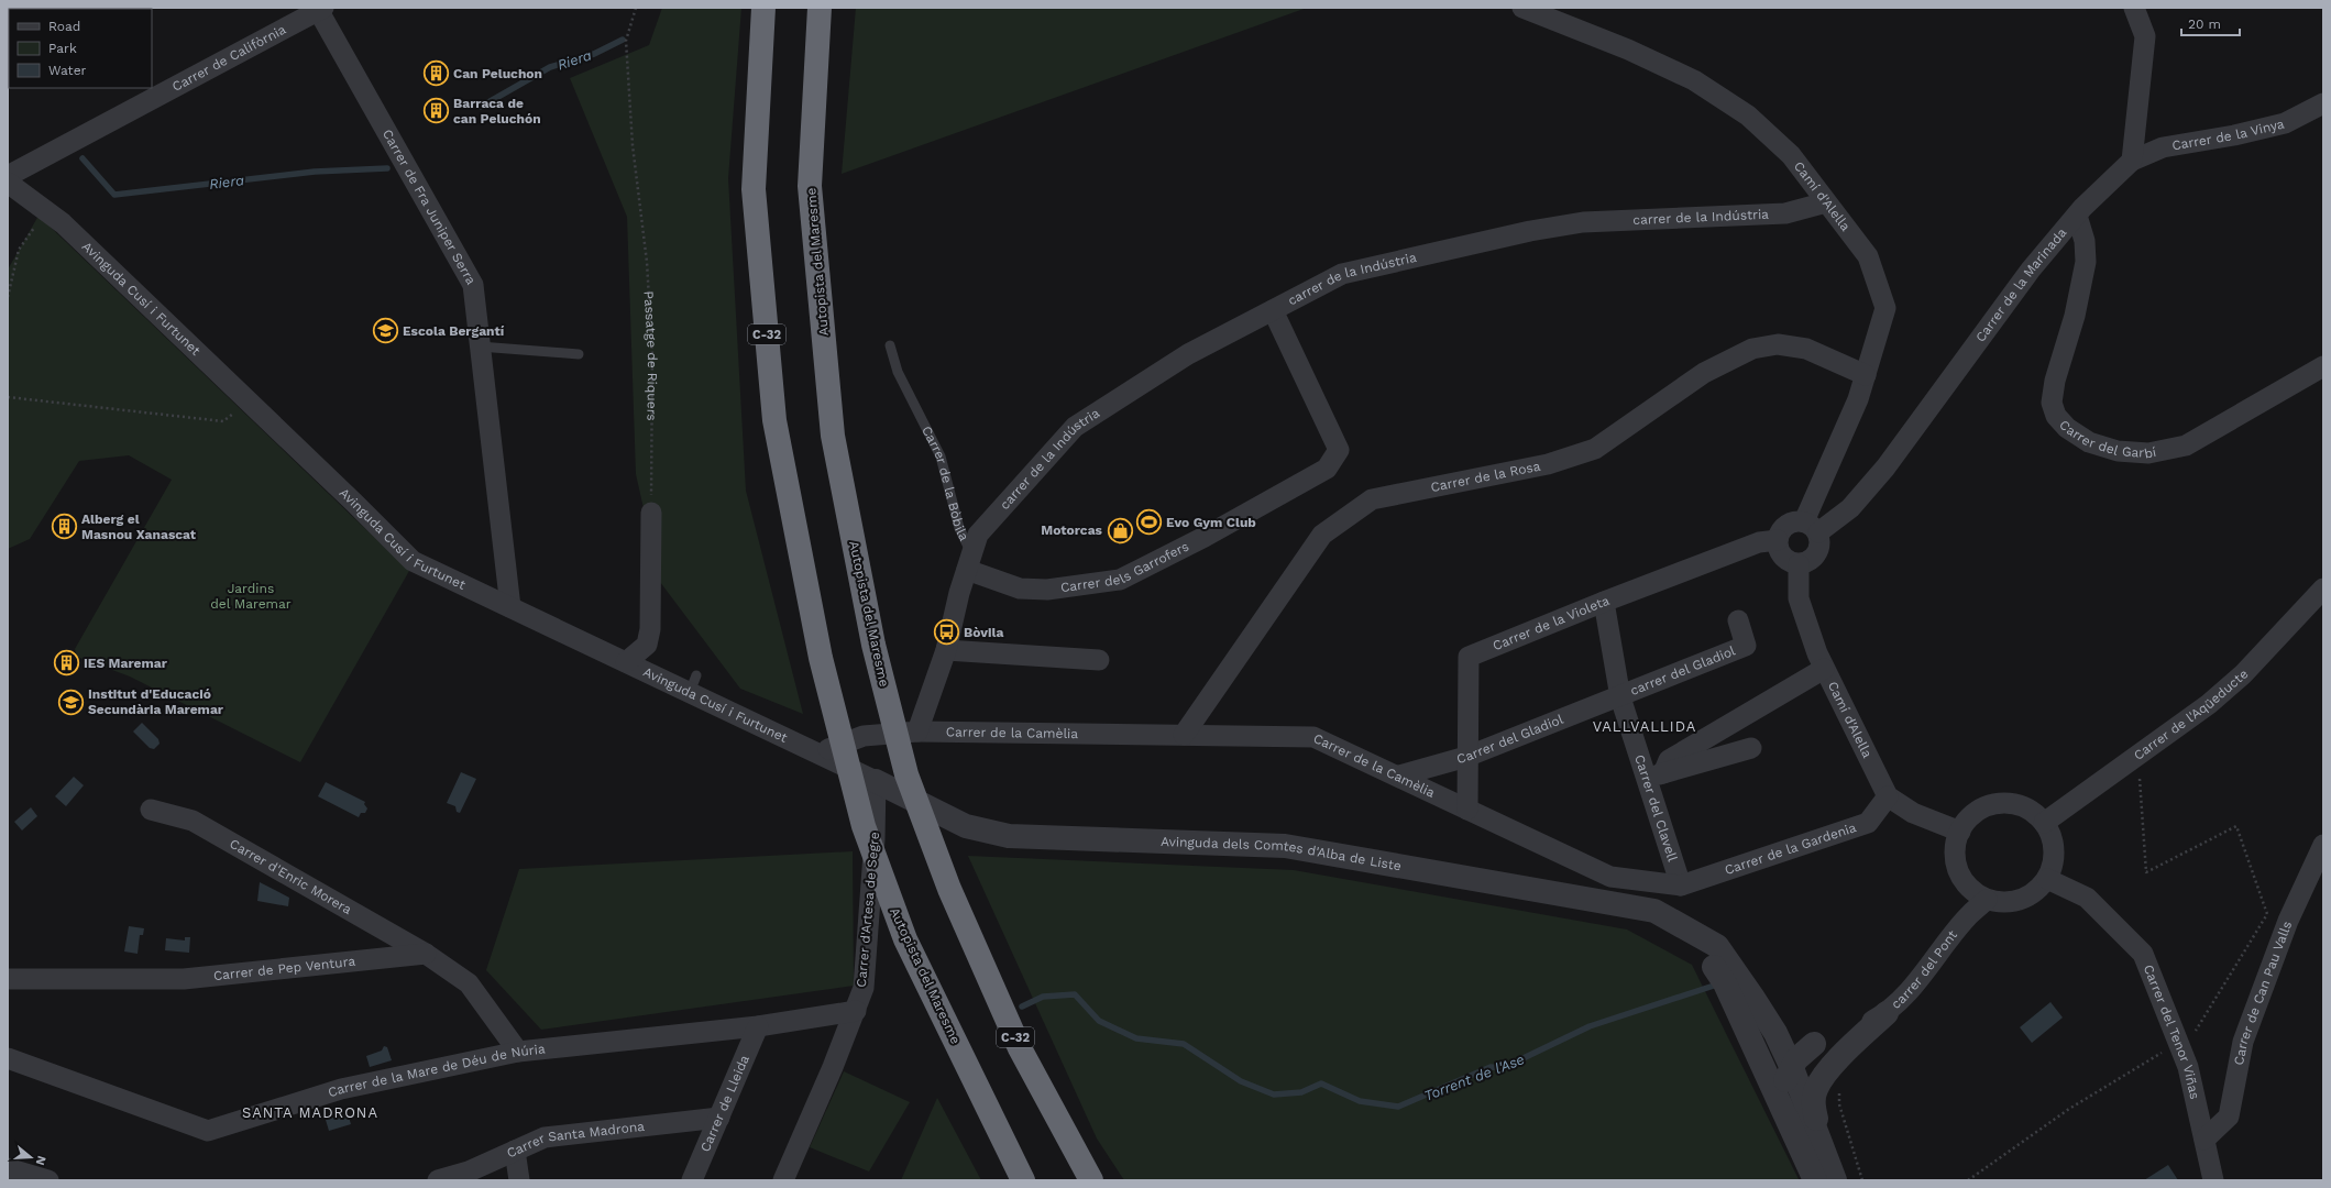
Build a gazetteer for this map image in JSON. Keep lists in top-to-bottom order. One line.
{"streets":{"highway":["Autopista del Maresme","C-32"],"street":["Carrer de Califòrnia","Carrer de la Vinya","Camí d'Alella","Carrer de Fra Juniper Serra","carrer de la Indústria","Carrer de la Marinada","Avinguda Cusí i Furtunet","Carrer del Garbí","Carrer de la Rosa","Carrer dels Garrofers","Carrer de la Violeta","carrer del Gladiol","Carrer de l'Aqüeducte","Carrer de la Camèlia","Carrer del Gladiol","Carrer del Clavell","Carrer de la Gardenia","Avinguda dels Comtes d'Alba de Liste","Carrer d'Enric Morera","Carrer d'Artesa de Segre","Carrer de Pep Ventura","carrer del Pont","Carrer de Can Pau Valls","Carrer del Tenor Viñas","Carrer de la Mare de Déu de Núria","Carrer de Lleida","Carrer Santa Madrona"],"lane":["Carrer de la Bòbila"],"path":["Passatge de Riquers"]},"crossings":[["Carrer de Califòrnia","Carrer de Fra Juniper Serra"],["Carrer de Califòrnia","Avinguda Cusí i Furtunet"],["Carrer de la Vinya","Carrer de la Marinada"],["Camí d'Alella","carrer de la Indústria"],["Camí d'Alella","Carrer de la Marinada"],["Camí d'Alella","Carrer de la Rosa"],["Camí d'Alella","Carrer de la Violeta"],["Camí d'Alella","Carrer de la Gardenia"],["Carrer de Fra Juniper Serra","Avinguda Cusí i Furtunet"],["carrer de la Indústria","Carrer de la Bòbila"],["carrer de la Indústria","Carrer dels Garrofers"],["Carrer de la Marinada","Carrer del Garbí"],["Carrer de la Marinada","Carrer de la Violeta"],["Avinguda Cusí i Furtunet","Avinguda dels Comtes d'Alba de Liste"],["Avinguda Cusí i Furtunet","Carrer d'Artesa de Segre"],["Carrer de la Rosa","Carrer de la Camèlia"],["Carrer de la Bòbila","Carrer dels Garrofers"],["Carrer de la Violeta","Carrer de la Camèlia"],["Carrer de la Violeta","Carrer del Gladiol"],["Carrer de la Violeta","Carrer del Clavell"],["carrer del Gladiol","Carrer del Gladiol"],["carrer del Gladiol","Carrer del Clavell"],["Carrer de l'Aqüeducte","carrer del Pont"],["Carrer de l'Aqüeducte","Carrer del Tenor Viñas"],["Carrer de la Camèlia","Carrer del Gladiol"],["Carrer de la Camèlia","Carrer del Clavell"],["Carrer de la Camèlia","Carrer de la Gardenia"],["Carrer del Gladiol","Carrer del Clavell"],["Carrer del Clavell","Carrer de la Gardenia"],["Avinguda dels Comtes d'Alba de Liste","Carrer d'Artesa de Segre"],["Carrer d'Enric Morera","Carrer de Pep Ventura"],["Carrer d'Artesa de Segre","Carrer de la Mare de Déu de Núria"],["carrer del Pont","Carrer del Tenor Viñas"],["Carrer de Can Pau Valls","Carrer del Tenor Viñas"],["Carrer de la Mare de Déu de Núria","Carrer de Lleida"],["Carrer de Lleida","Carrer Santa Madrona"]],"districts":["VALLVALLIDA","SANTA MADRONA"],"water":["Riera","Torrent de l'Ase"],"parks":["Jardins del Maremar"],"places":{"building":["Can Peluchon","Barraca de can Peluchón","Alberg el Masnou Xanascat","IES Maremar"],"school or university":["Escola Bergantí","Institut d'Educació Secundària Maremar"],"sports":["Evo Gym Club"],"shop":["Motorcas"],"bus stop":["Bòvila"]},"legend":["Road","Park","Water"],"scale_bar":"20 m","north":"right"}
